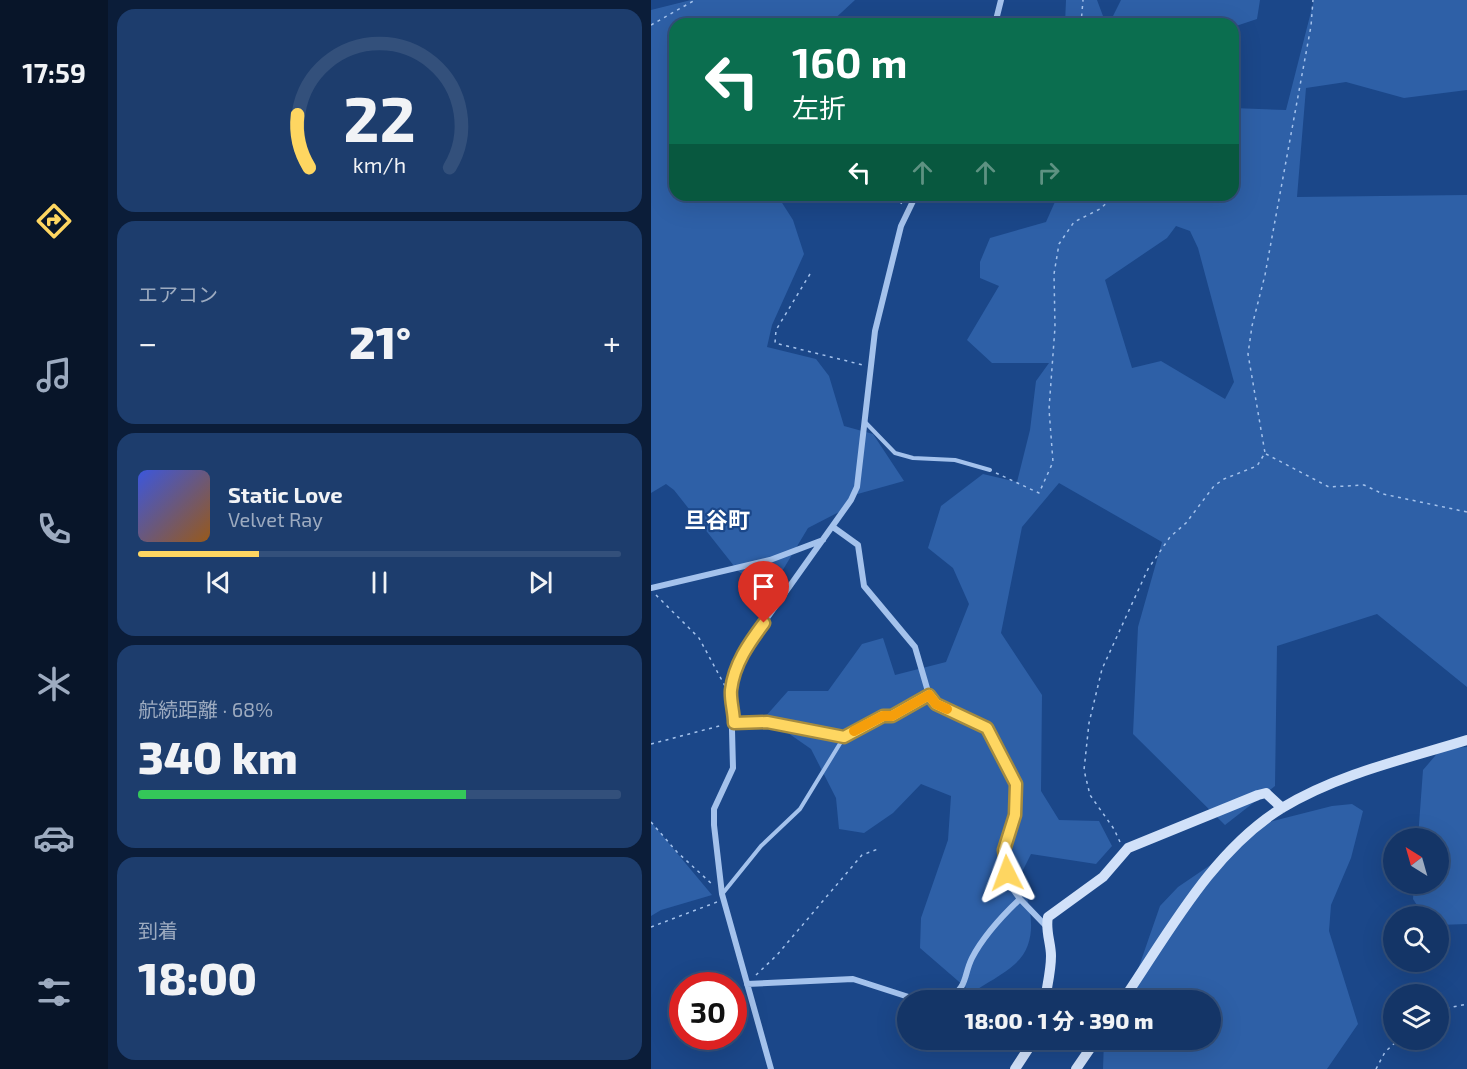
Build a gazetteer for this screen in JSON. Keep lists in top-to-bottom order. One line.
{"districts":["旦谷町"],"north":"top left","page":{"tabs":"17:59","turn":["160 m","左折"],"tile":["エアコン",["航続距離 · 68%","340 km"],["到着","18:00"]],"heat":["−","21°","+"],"song":["Static Love","Velvet Ray"],"limit":"30","trip":"18:00 · 1 分 · 390 m","gauge":["22","km/h"]}}
